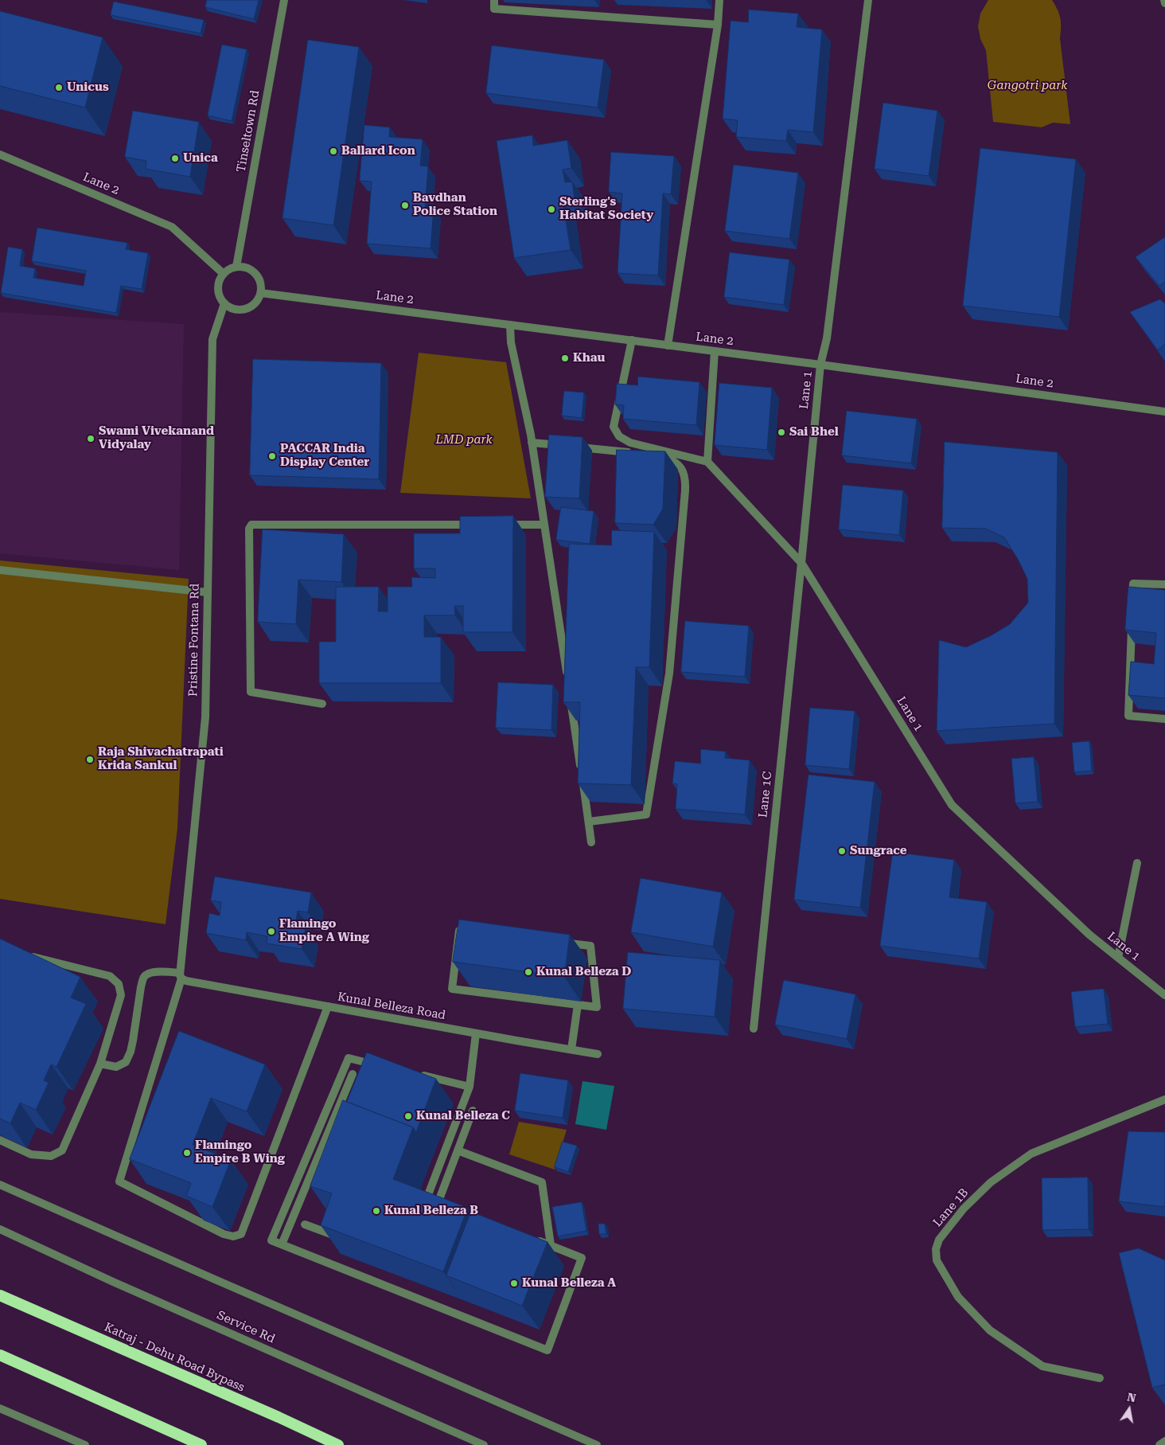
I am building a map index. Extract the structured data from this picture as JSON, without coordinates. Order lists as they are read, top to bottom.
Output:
{
  "streets": {
    "highway": ["Katraj - Dehu Road Bypass"],
    "street": [
      "Tinseltown Rd",
      "Lane 2",
      "Lane 1",
      "Pristine Fontana Rd",
      "Lane 1C",
      "Kunal Belleza Road",
      "Lane 1B",
      "Service Rd"
    ]
  },
  "crossings": [
    ["Tinseltown Rd", "Lane 2"],
    ["Tinseltown Rd", "Pristine Fontana Rd"],
    ["Lane 2", "Lane 1"],
    ["Lane 2", "Pristine Fontana Rd"],
    ["Lane 1", "Lane 1C"],
    ["Pristine Fontana Rd", "Kunal Belleza Road"]
  ],
  "parks": ["Gangotri park", "LMD park"],
  "places": [
    "Unicus",
    "Ballard Icon",
    "Unica",
    "Bavdhan Police Station",
    "Sterling's Habitat Society",
    "Khau",
    "Sai Bhel",
    "Swami Vivekanand Vidyalay",
    "PACCAR India Display Center",
    "Raja Shivachatrapati Krida Sankul",
    "Sungrace",
    "Flamingo Empire A Wing",
    "Kunal Belleza D",
    "Kunal Belleza C",
    "Flamingo Empire B Wing",
    "Kunal Belleza B",
    "Kunal Belleza A"
  ],
  "north": "top"
}
